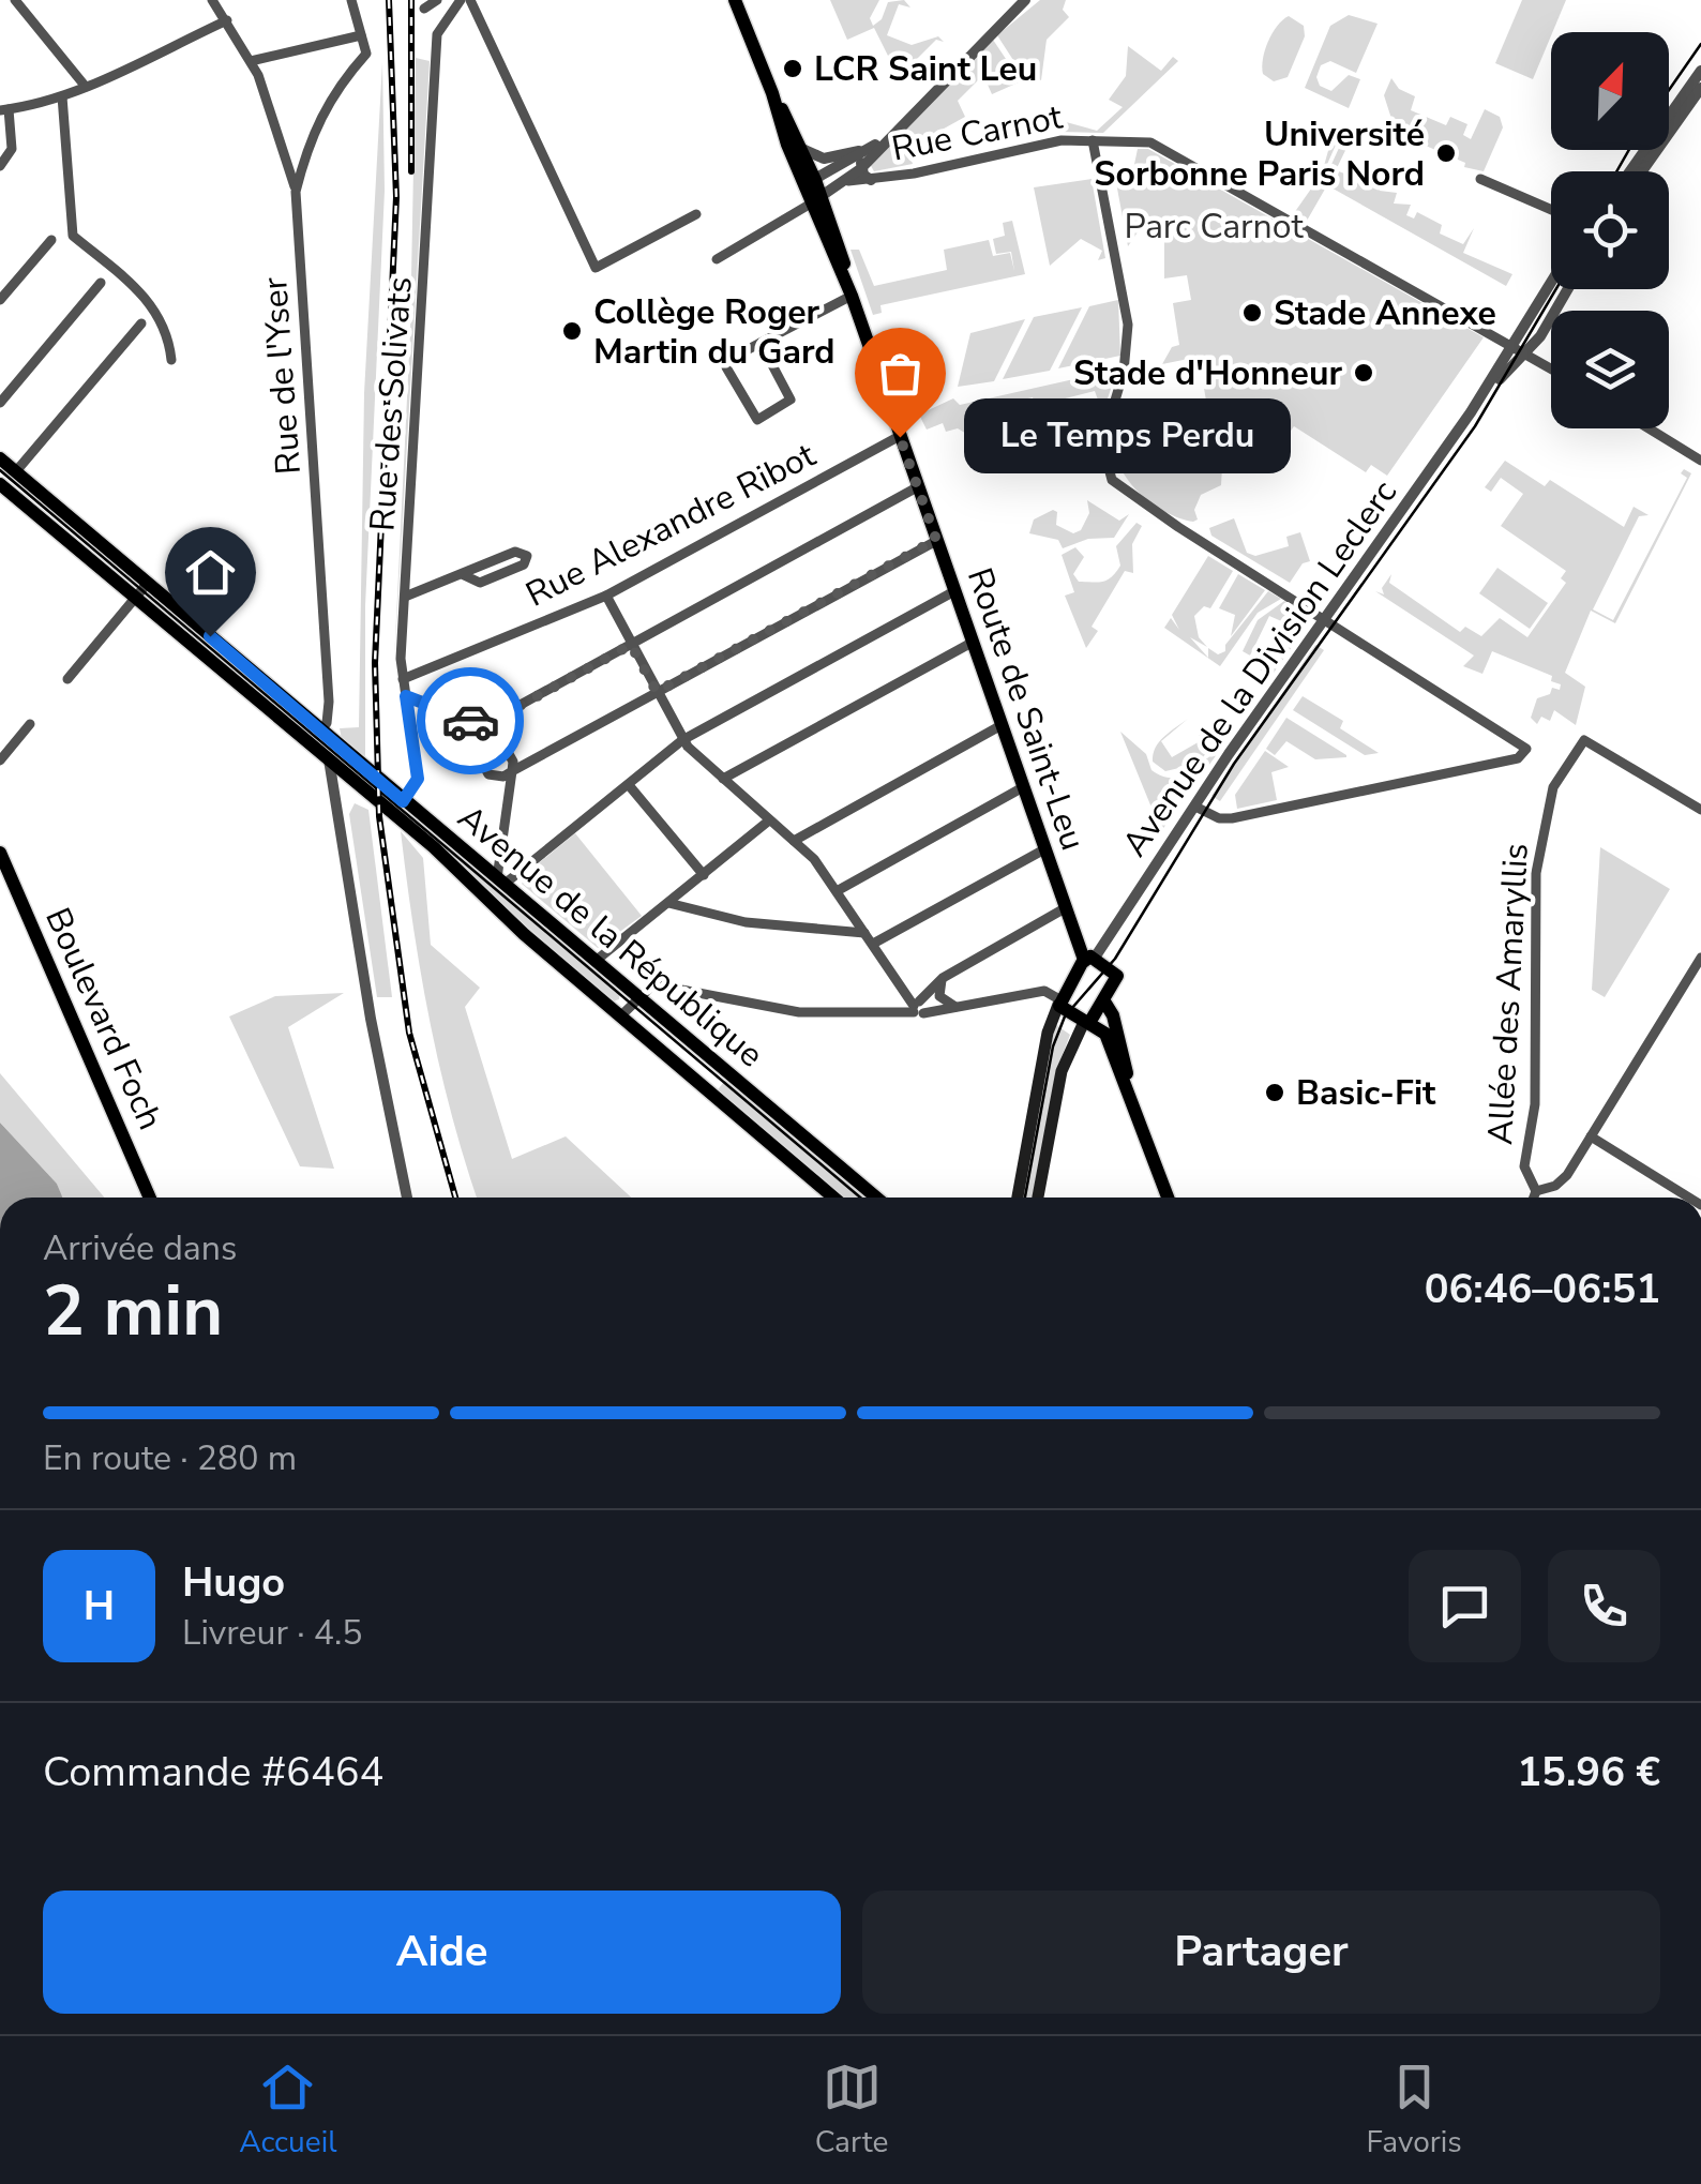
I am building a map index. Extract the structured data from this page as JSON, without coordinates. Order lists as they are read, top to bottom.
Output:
{
  "streets": {
    "main road": ["Route de Saint-Leu", "Avenue de la République", "Boulevard Foch"],
    "street": [
      "Rue Carnot",
      "Rue de l'Yser",
      "Rue des Solivats",
      "Rue Alexandre Ribot",
      "Avenue de la Division Leclerc",
      "Allée des Amaryllis"
    ]
  },
  "crossings": [
    ["Rue Carnot", "Avenue de la Division Leclerc"],
    ["Rue de l'Yser", "Avenue de la République"],
    ["Rue des Solivats", "Rue Alexandre Ribot"],
    ["Rue des Solivats", "Avenue de la République"],
    ["Rue Alexandre Ribot", "Route de Saint-Leu"],
    ["Avenue de la Division Leclerc", "Route de Saint-Leu"]
  ],
  "parks": ["Parc Carnot"],
  "places": [
    "LCR Saint Leu",
    "Université Sorbonne Paris Nord",
    "Stade Annexe",
    "Collège Roger Martin du Gard",
    "Stade d'Honneur",
    "Le Temps Perdu",
    "Basic-Fit"
  ],
  "north": "top right",
  "page": {
    "bubble": "Le Temps Perdu",
    "heading": ["2 min", "Arrivée dans", "06:46–06:51"],
    "panel": [
      "Hugo",
      "Livreur · 4.5",
      "Commande #6464",
      "15.96 €"
    ],
    "bar": "En route · 280 m",
    "round": "H",
    "buttons": ["Aide", "Partager"],
    "tabs": ["Accueil", "Carte", "Favoris"]
  }
}
